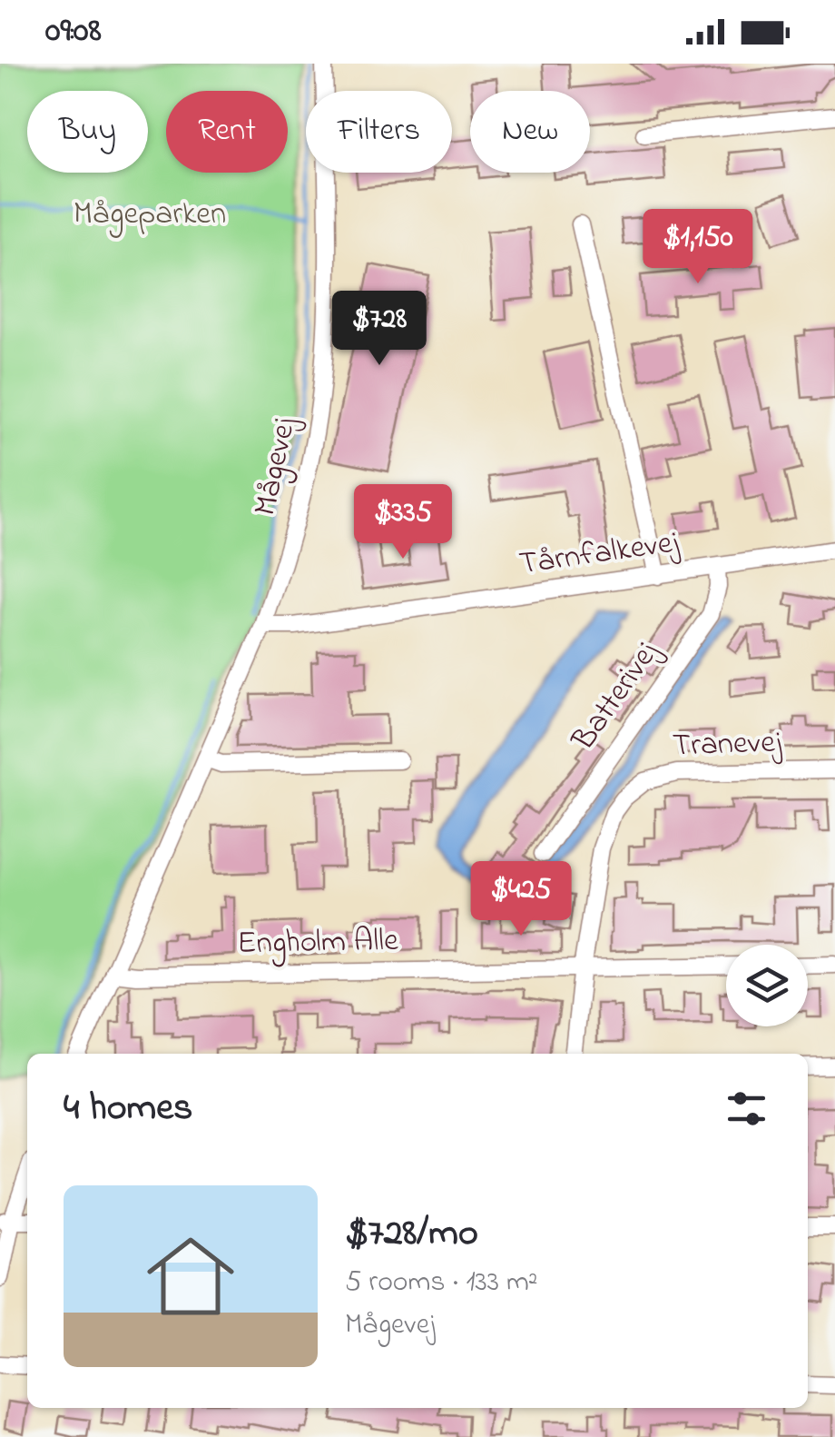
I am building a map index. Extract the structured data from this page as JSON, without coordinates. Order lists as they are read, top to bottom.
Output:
{
  "streets": {
    "street": [
      "Mågevej",
      "Tårnfalkevej",
      "Batterivej",
      "Tranevej",
      "Engholm Alle"
    ]
  },
  "crossings": [
    ["Mågevej", "Tårnfalkevej"],
    ["Mågevej", "Engholm Alle"],
    ["Tårnfalkevej", "Batterivej"],
    ["Tranevej", "Engholm Alle"]
  ],
  "parks": ["Mågeparken"],
  "page": {
    "status": "09:08",
    "chip": [
      "Buy",
      "Rent",
      "Filters",
      "New"
    ],
    "price": [
      "$1,150",
      "$728",
      "$335",
      "$425"
    ],
    "heading": "4 homes",
    "list": [
      {
        "name": "$728/mo",
        "note": "5 rooms · 133 m² · Mågevej"
      }
    ]
  }
}
